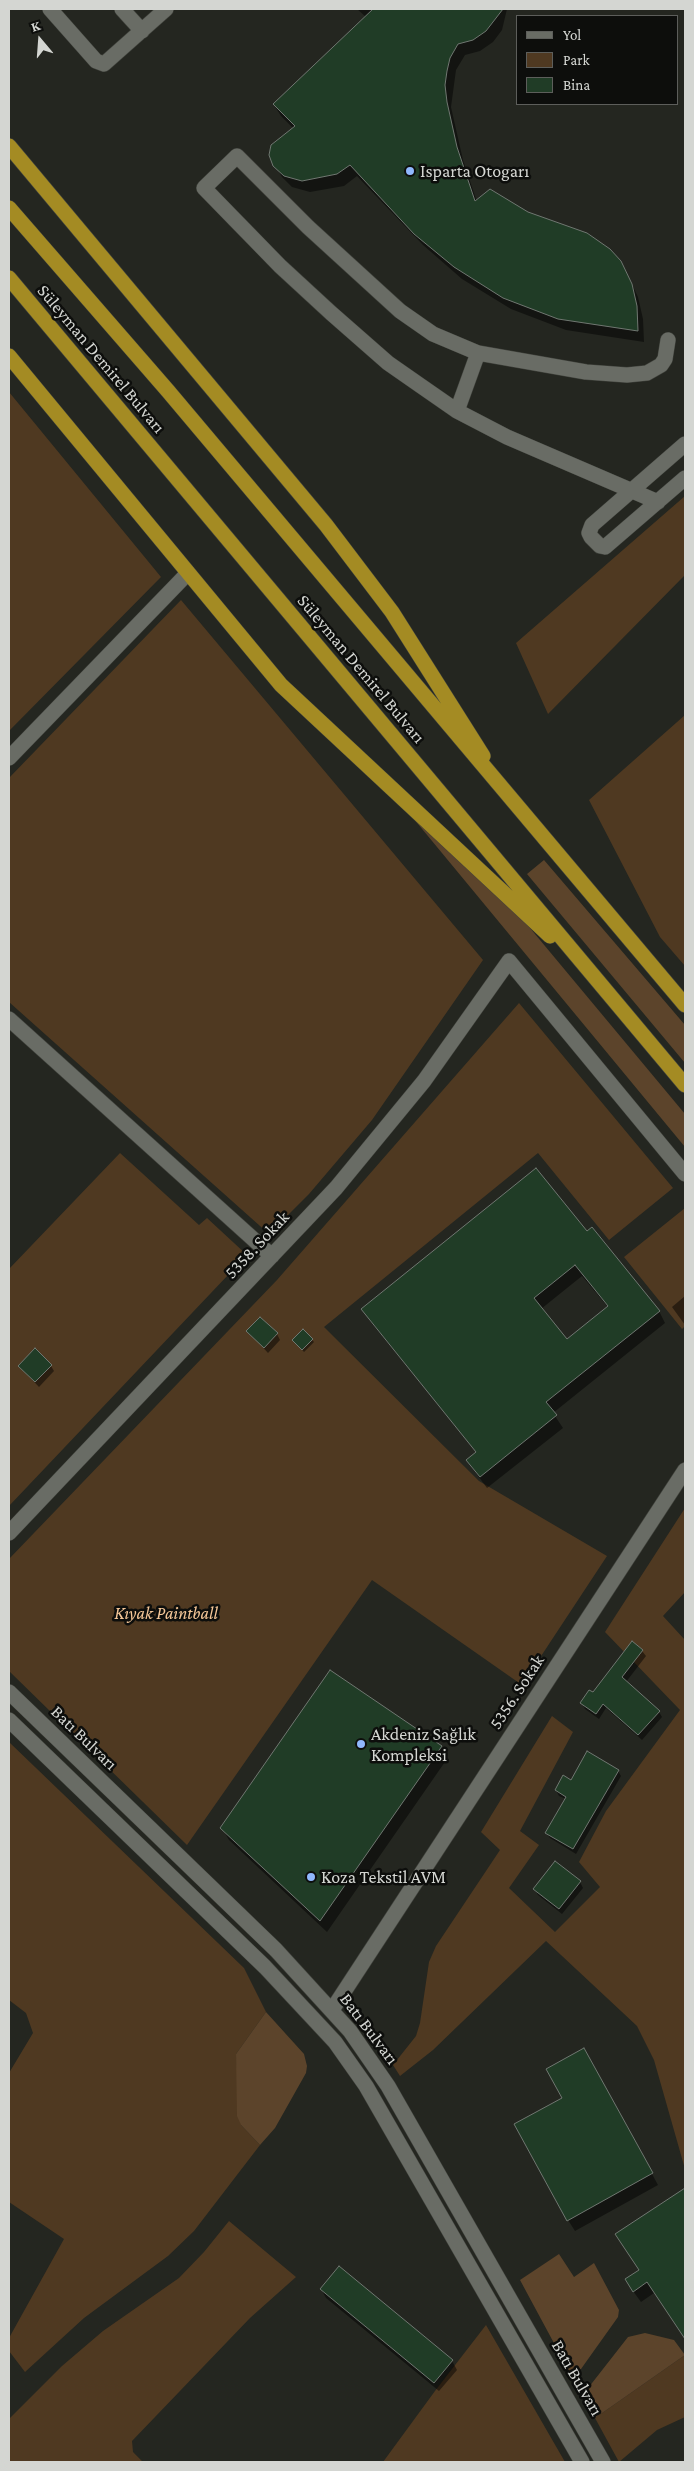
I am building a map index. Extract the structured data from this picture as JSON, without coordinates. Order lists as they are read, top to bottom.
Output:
{
  "streets": {
    "highway": ["Süleyman Demirel Bulvarı"],
    "street": ["5358. Sokak", "5356. Sokak", "Batı Bulvarı"]
  },
  "crossings": [
    ["5356. Sokak", "Batı Bulvarı"]
  ],
  "parks": ["Kıyak Paintball"],
  "places": ["Isparta Otogarı", "Akdeniz Sağlık Kompleksi", "Koza Tekstil AVM"],
  "legend": ["Yol", "Park", "Bina"],
  "north": "top"
}
